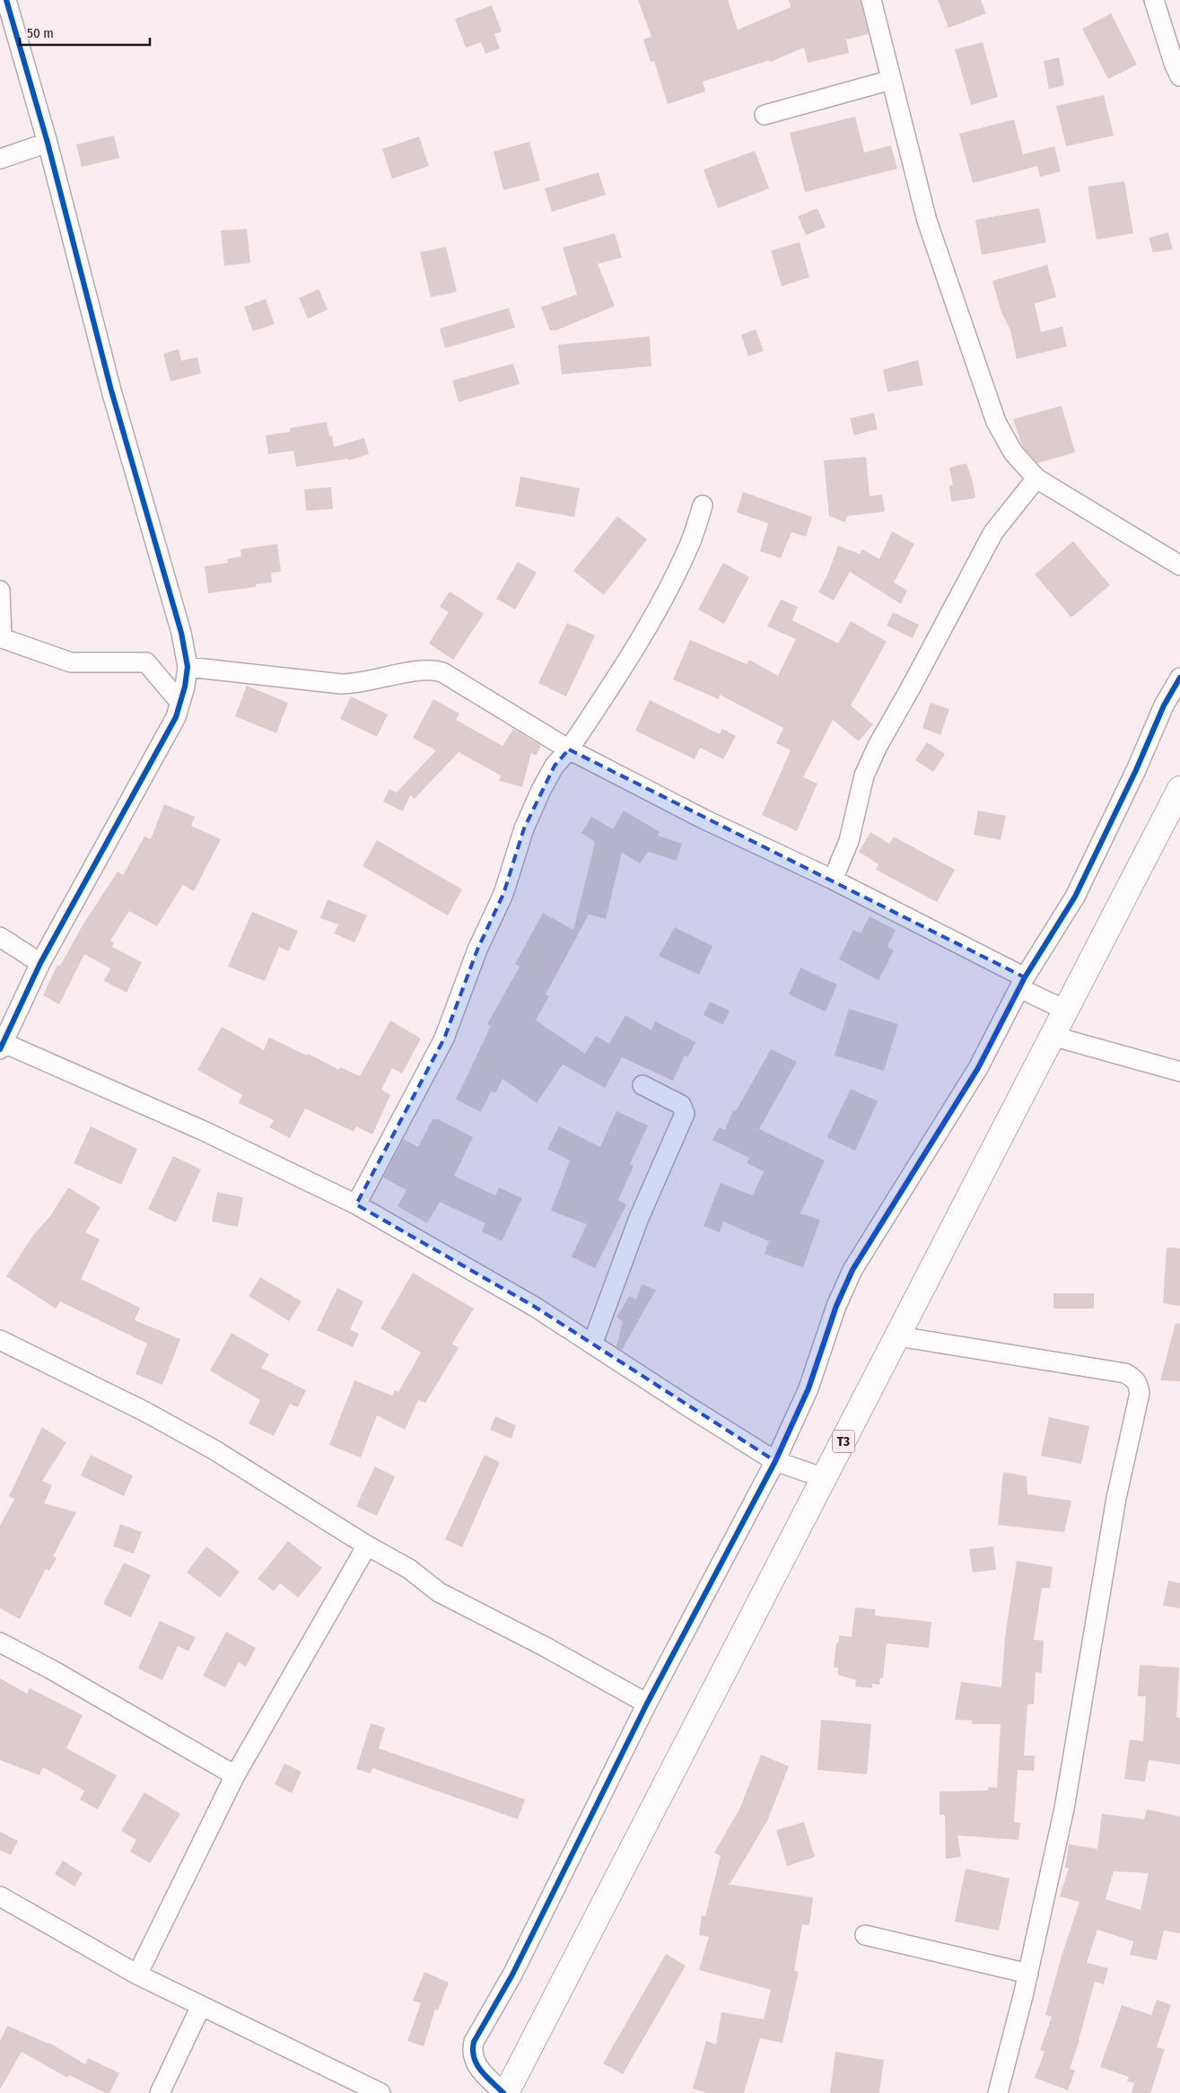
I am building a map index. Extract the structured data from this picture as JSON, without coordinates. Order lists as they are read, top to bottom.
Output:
{
  "streets": {
    "highway": ["T3"]
  },
  "scale_bar": "50 m"
}
